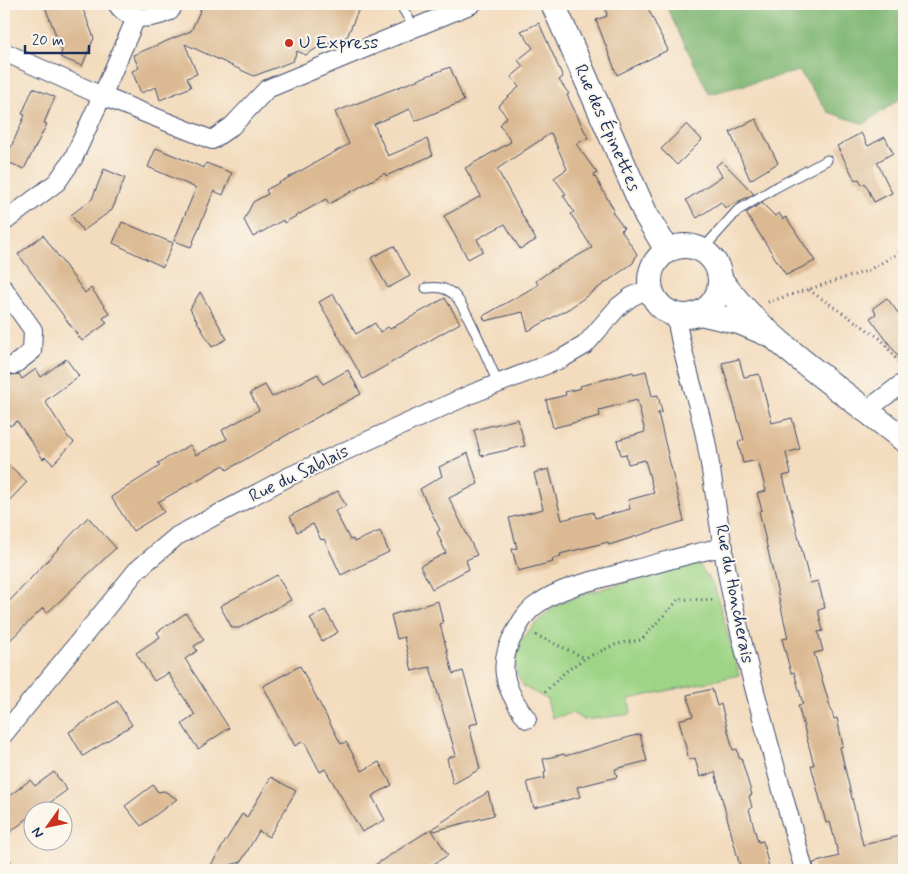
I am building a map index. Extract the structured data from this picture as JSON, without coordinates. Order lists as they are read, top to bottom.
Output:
{
  "streets": {
    "street": ["Rue des Épinettes", "Rue du Sablais", "Rue du Honcherais"]
  },
  "crossings": [
    ["Rue des Épinettes", "Rue du Sablais"],
    ["Rue des Épinettes", "Rue du Honcherais"],
    ["Rue du Sablais", "Rue du Honcherais"]
  ],
  "places": ["U Express"],
  "scale_bar": "20 m",
  "north": "bottom left"
}
